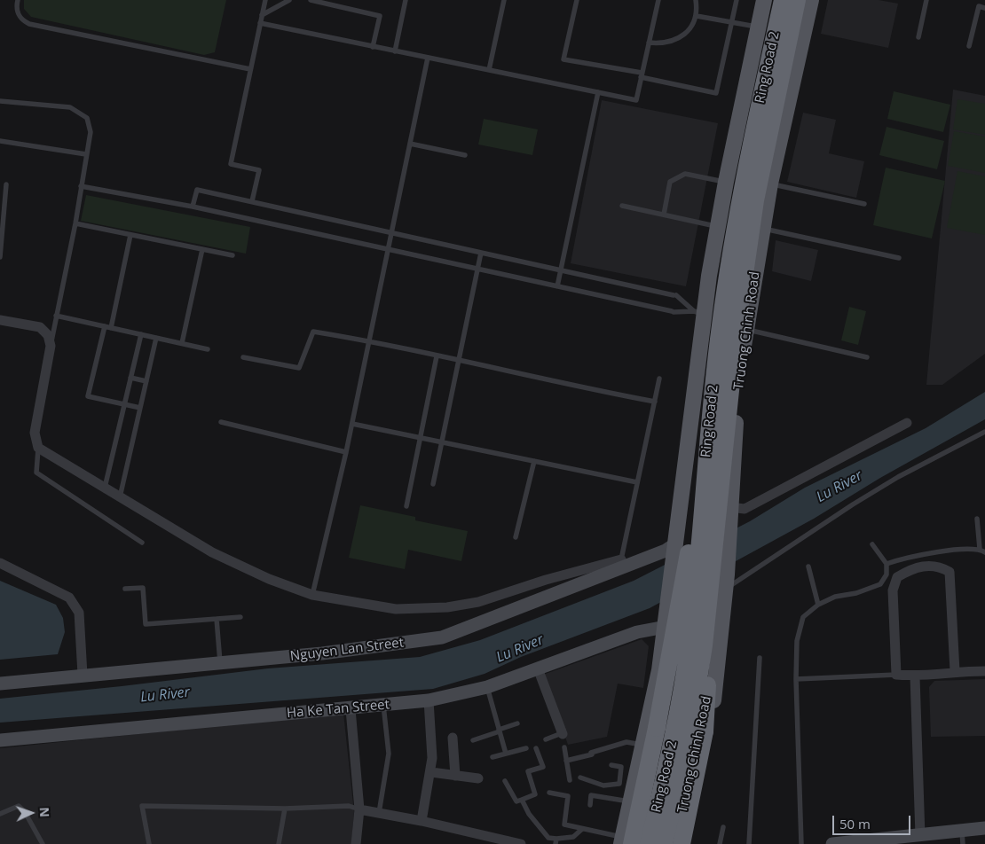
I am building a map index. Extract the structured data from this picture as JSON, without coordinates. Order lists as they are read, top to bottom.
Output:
{
  "streets": {
    "highway": ["Ring Road 2"],
    "main road": ["Truong Chinh Road"],
    "street": ["Nguyen Lan Street", "Ha Ke Tan Street"]
  },
  "water": ["Lu River"],
  "scale_bar": "50 m",
  "north": "right"
}
